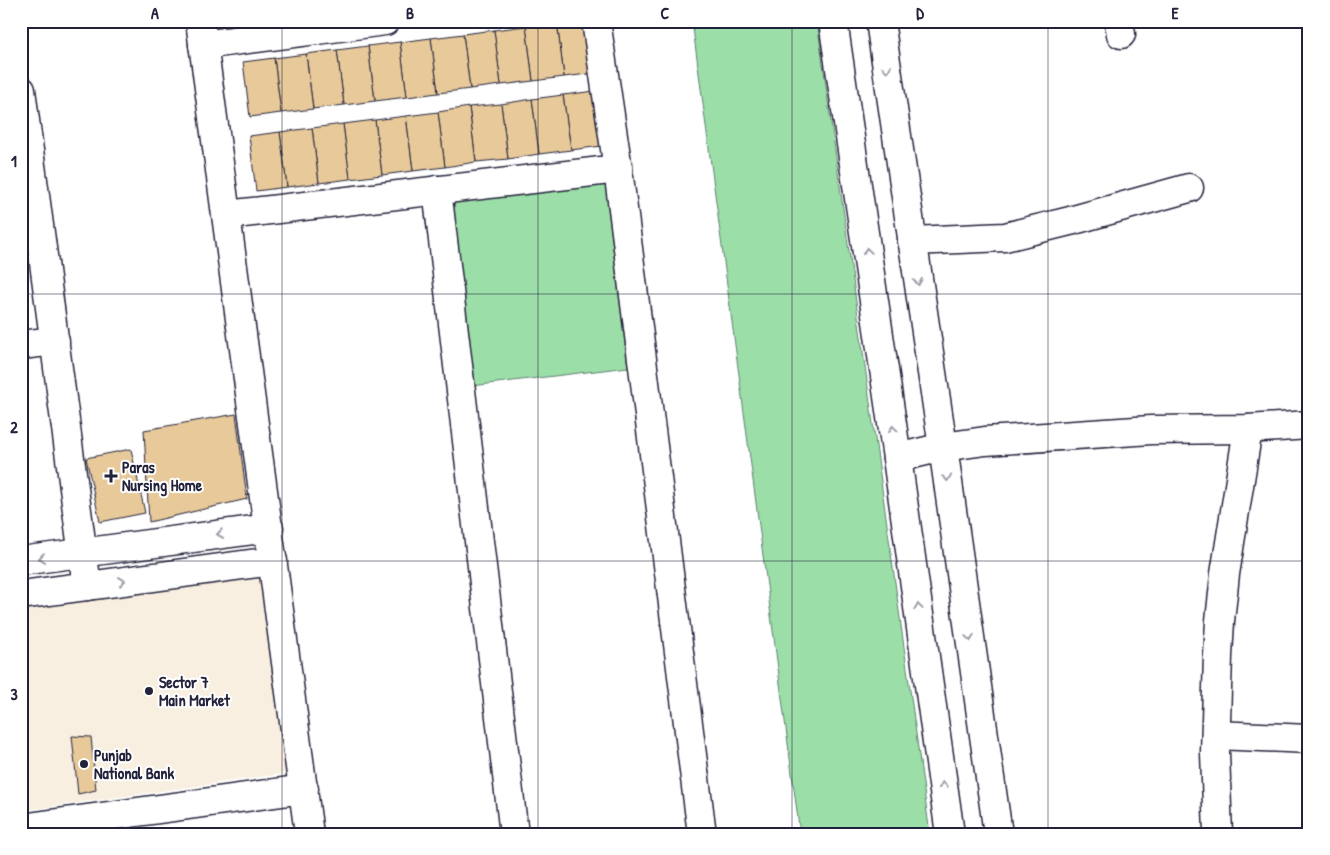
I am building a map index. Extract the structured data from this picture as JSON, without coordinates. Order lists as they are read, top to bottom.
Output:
{
  "places": {
    "health": ["Paras Nursing Home"],
    "other": ["Sector 7 Main Market", "Punjab National Bank"]
  },
  "grid": {
    "columns": [
      "A",
      "B",
      "C",
      "D",
      "E"
    ],
    "rows": ["1", "2", "3"]
  }
}
